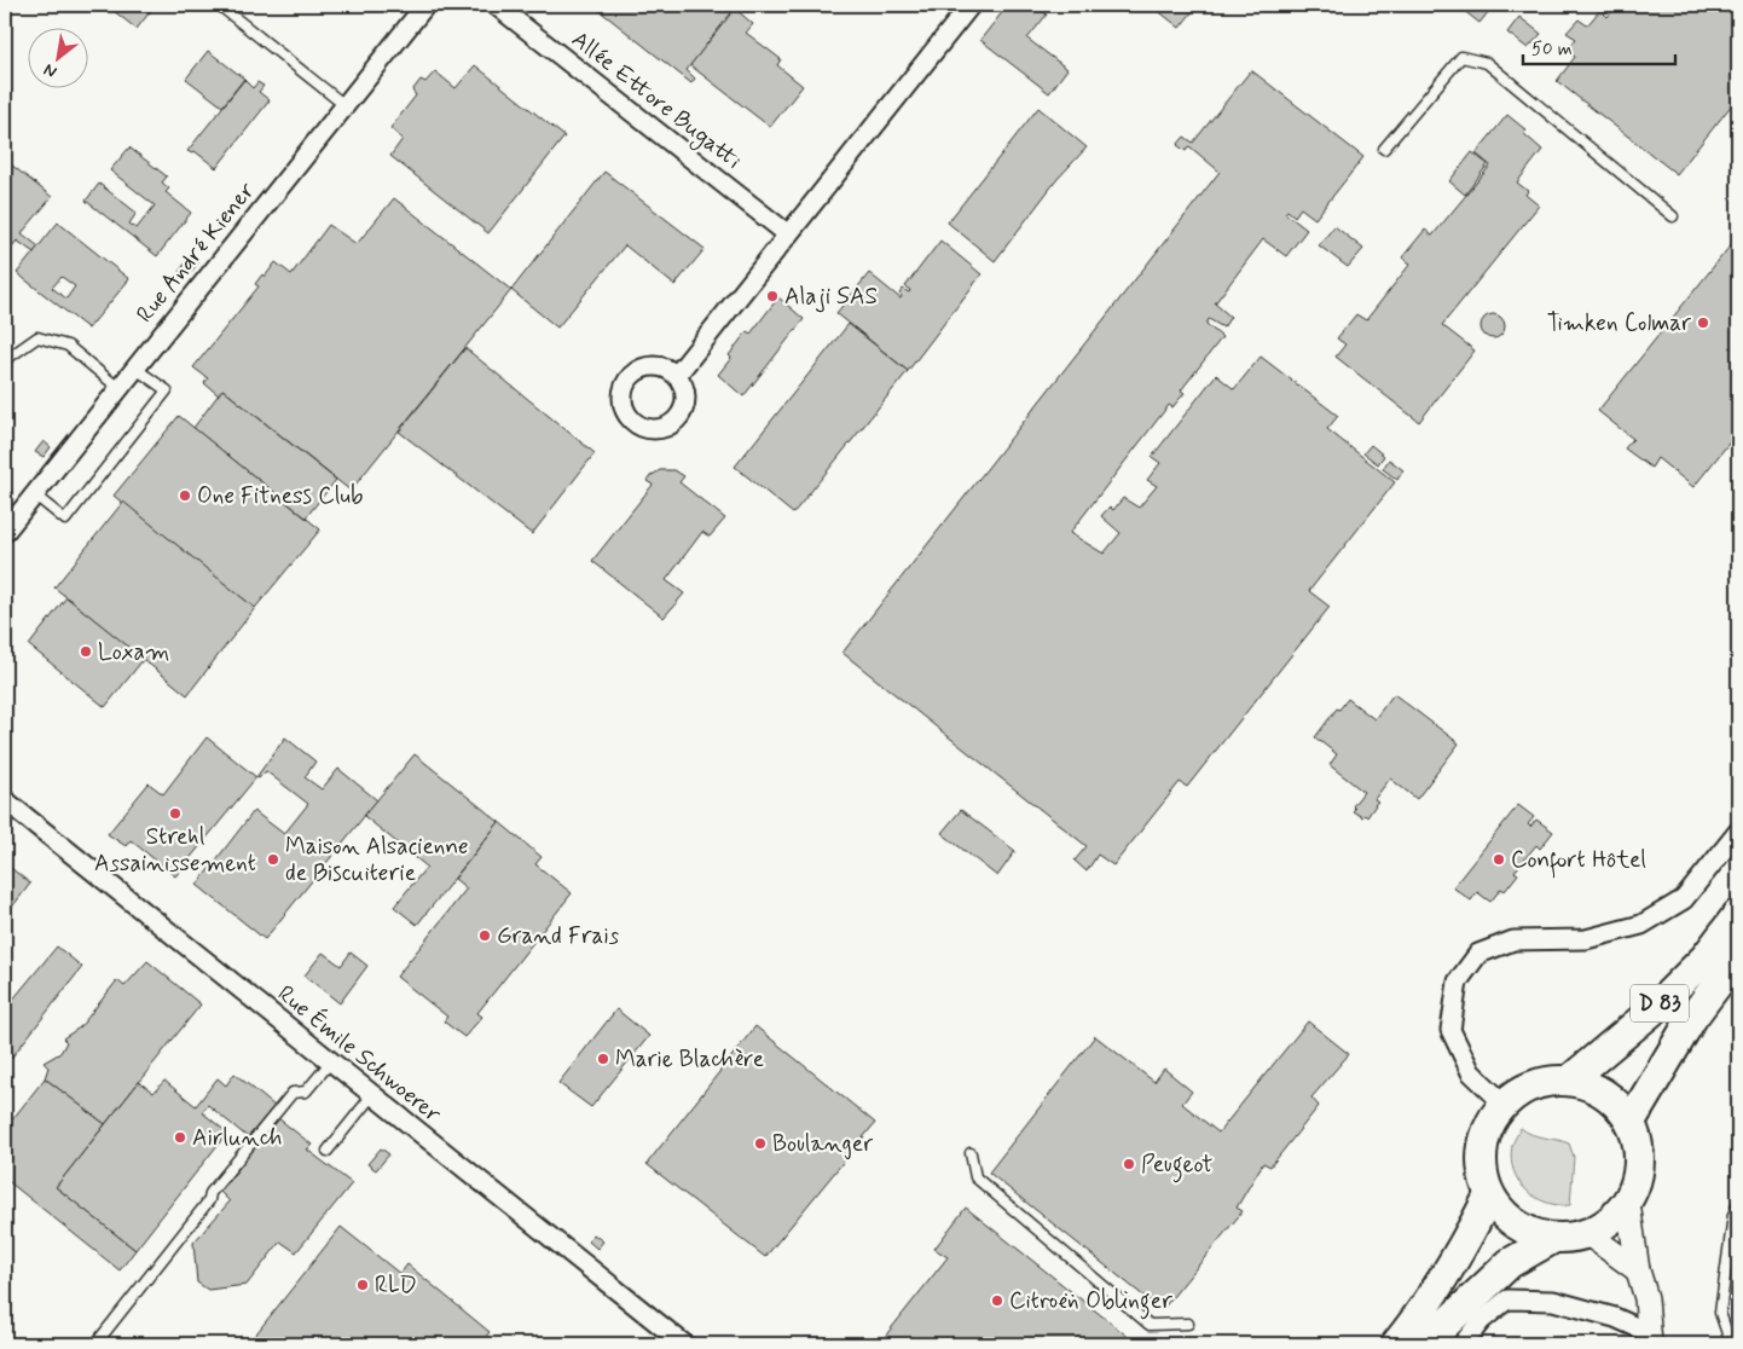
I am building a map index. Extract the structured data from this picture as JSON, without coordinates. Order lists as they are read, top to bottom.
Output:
{
  "streets": {
    "main road": ["D 83"],
    "street": ["Allée Ettore Bugatti", "Rue André Kiener", "Rue Émile Schwoerer"]
  },
  "places": [
    "Alaji SAS",
    "Timken Colmar",
    "One Fitness Club",
    "Loxam",
    "Strehl Assainissement",
    "Maison Alsacienne de Biscuiterie",
    "Confort Hôtel",
    "Grand Frais",
    "Marie Blachère",
    "Airlunch",
    "Boulanger",
    "Peugeot",
    "RLD",
    "Citroën Oblinger"
  ],
  "scale_bar": "50 m",
  "north": "bottom left"
}
